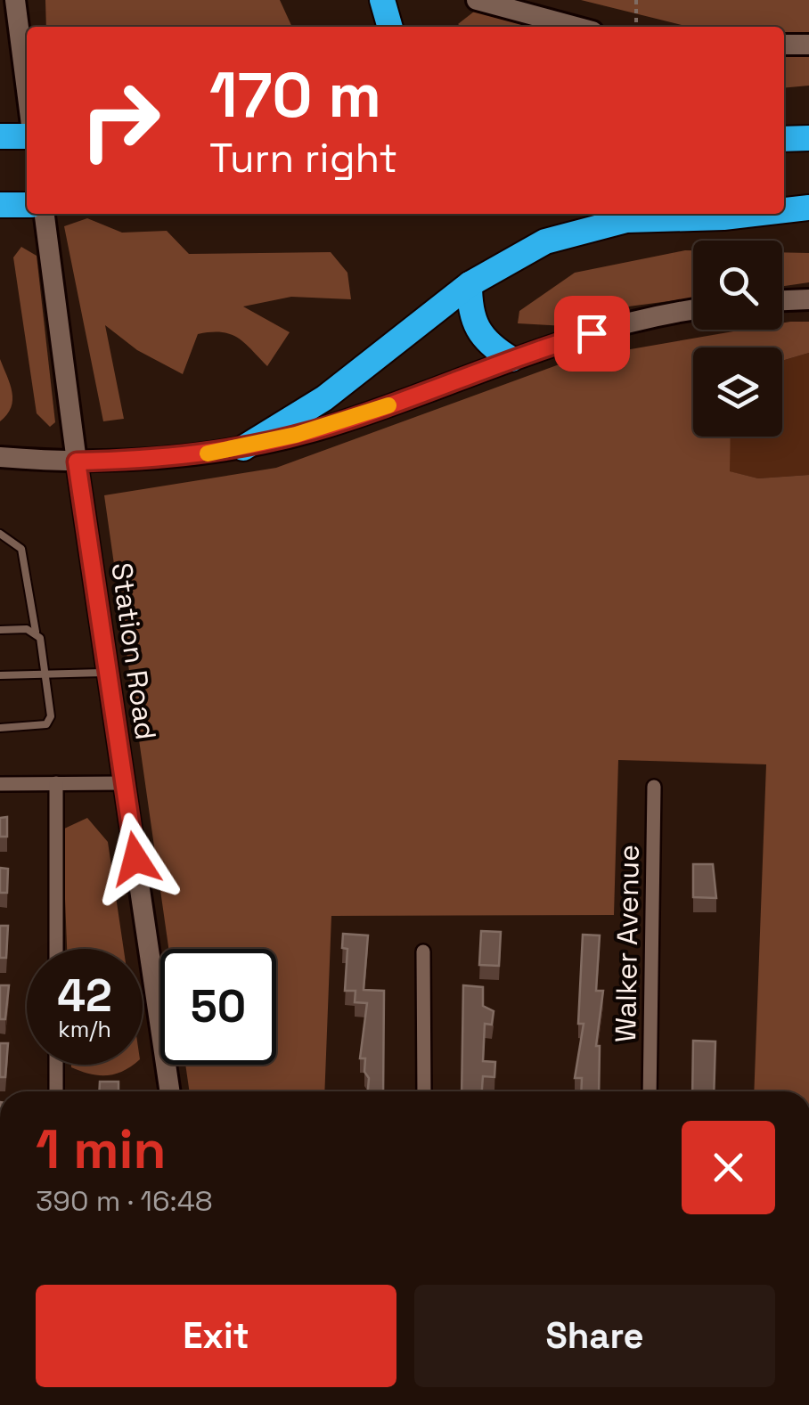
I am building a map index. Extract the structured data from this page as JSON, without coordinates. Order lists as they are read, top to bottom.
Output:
{
  "streets": {
    "main road": ["Station Road"],
    "street": ["Walker Avenue"]
  },
  "page": {
    "turn": ["170 m", "Turn right"],
    "speed": "42 km/h",
    "limit": "50",
    "heading": ["1 min", "390 m · 16:48"],
    "buttons": ["Exit", "Share"]
  }
}
